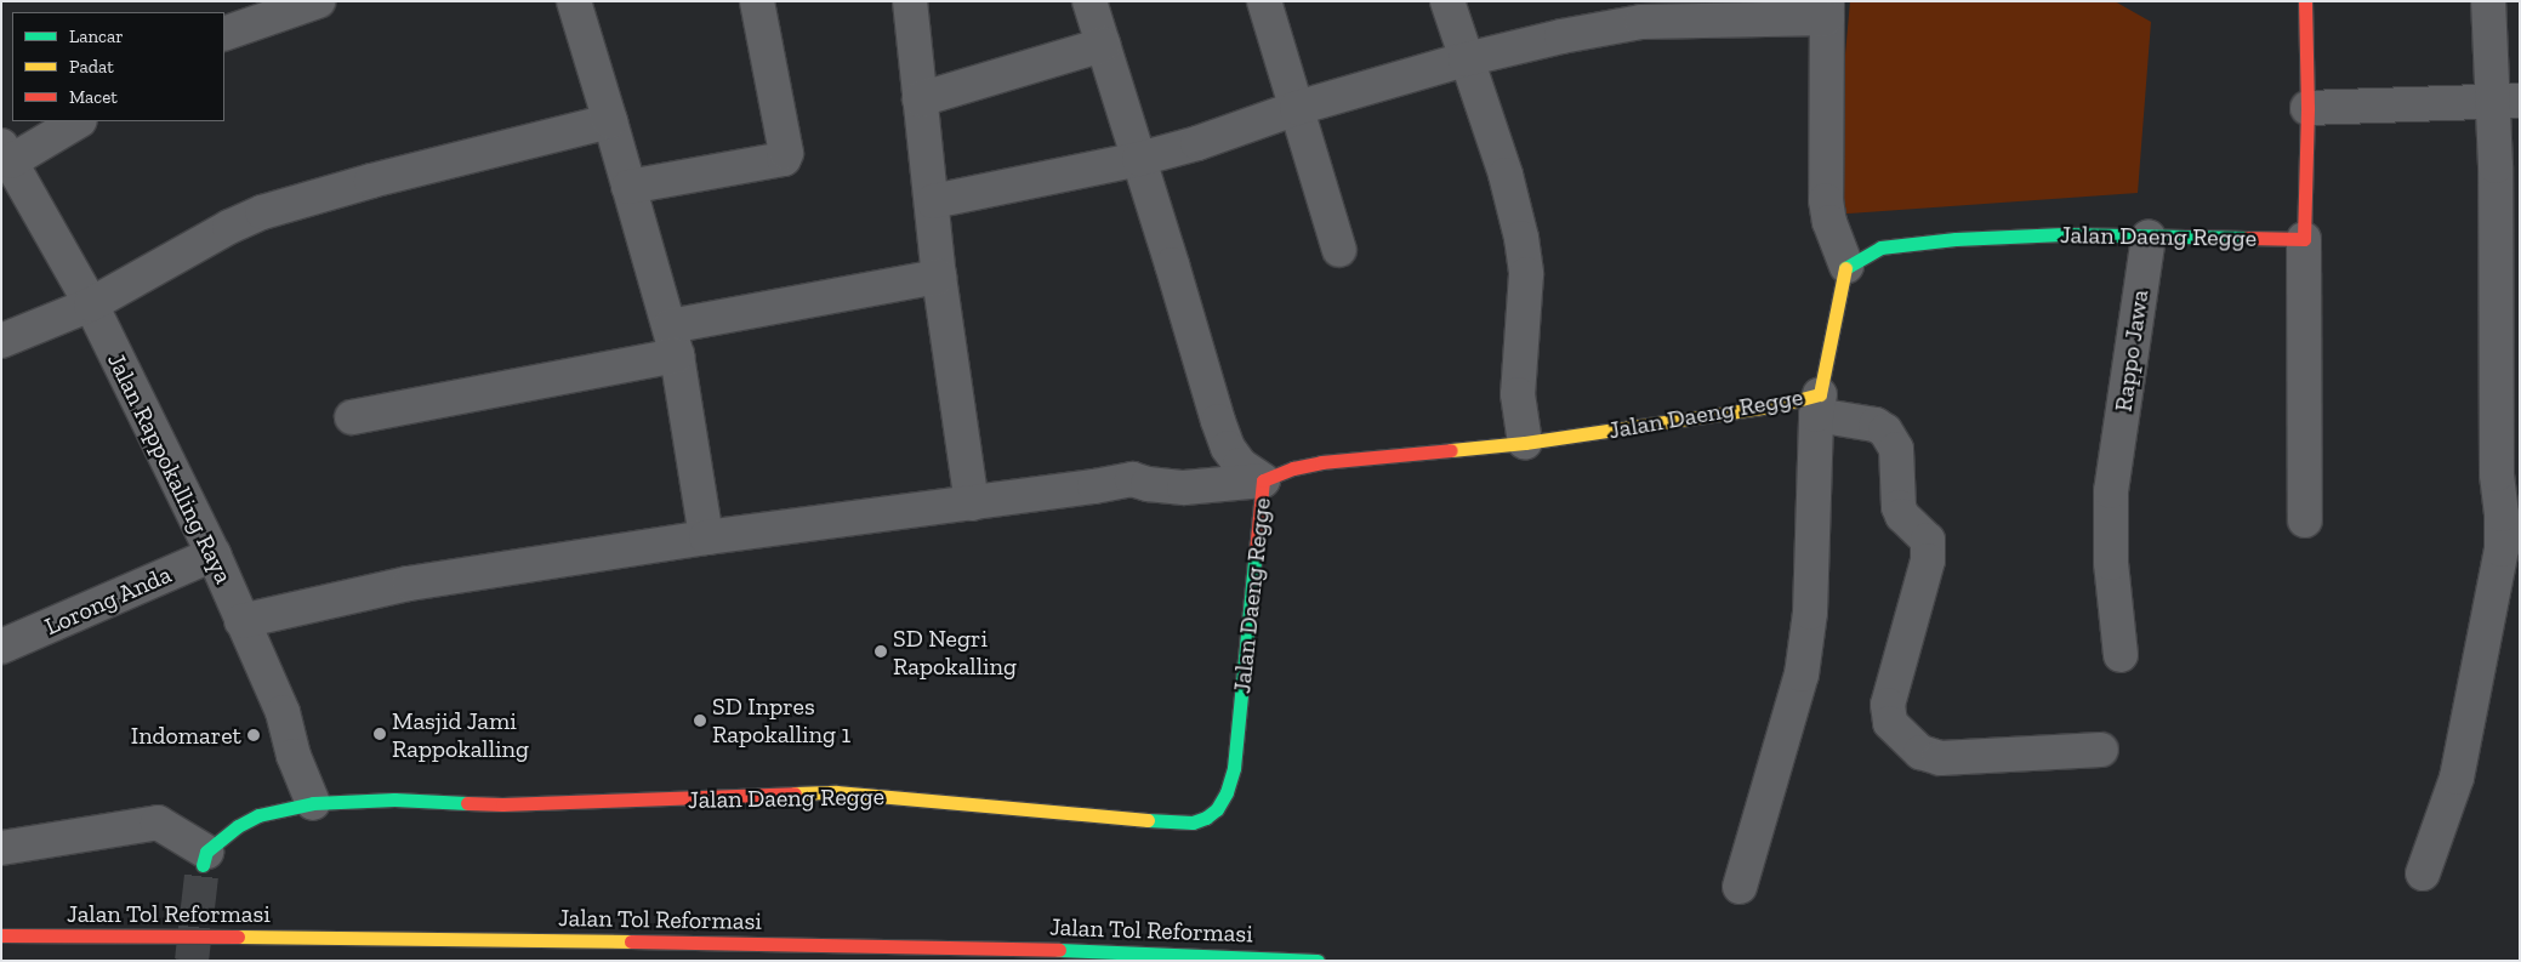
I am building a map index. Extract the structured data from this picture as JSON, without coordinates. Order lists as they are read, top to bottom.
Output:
{
  "streets": {
    "main road": ["Jalan Daeng Regge", "Jalan Tol Reformasi"],
    "street": ["Rappo Jawa", "Jalan Rappokalling Raya", "Lorong Anda"]
  },
  "crossings": [
    ["Jalan Daeng Regge", "Rappo Jawa"],
    ["Jalan Daeng Regge", "Jalan Rappokalling Raya"],
    ["Jalan Rappokalling Raya", "Lorong Anda"]
  ],
  "places": [
    "SD Negri Rapokalling",
    "SD Inpres Rapokalling 1",
    "Masjid Jami Rappokalling",
    "Indomaret"
  ],
  "legend": ["Lancar", "Padat", "Macet"]
}
